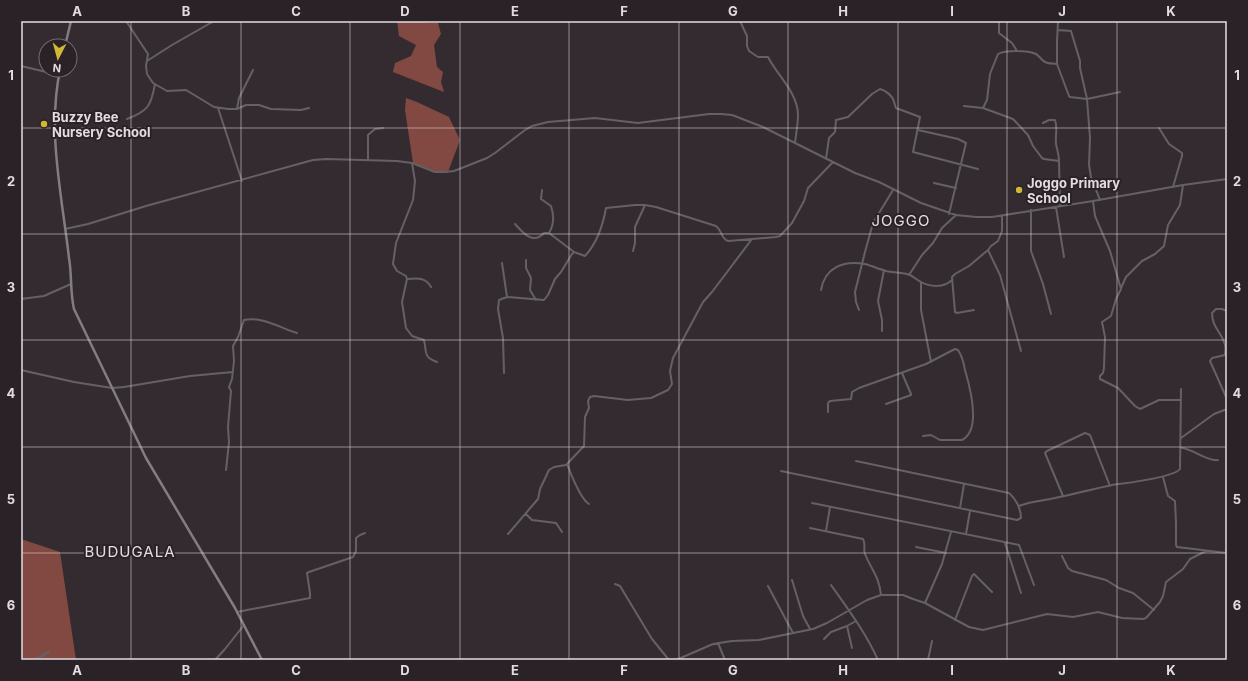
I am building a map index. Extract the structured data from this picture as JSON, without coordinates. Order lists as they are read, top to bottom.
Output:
{
  "districts": ["JOGGO", "BUDUGALA"],
  "places": ["Buzzy Bee Nursery School", "Joggo Primary School"],
  "north": "bottom",
  "grid": {
    "columns": [
      "A",
      "B",
      "C",
      "D",
      "E",
      "F",
      "G",
      "H",
      "I",
      "J",
      "K"
    ],
    "rows": [
      "1",
      "2",
      "3",
      "4",
      "5",
      "6"
    ]
  }
}
